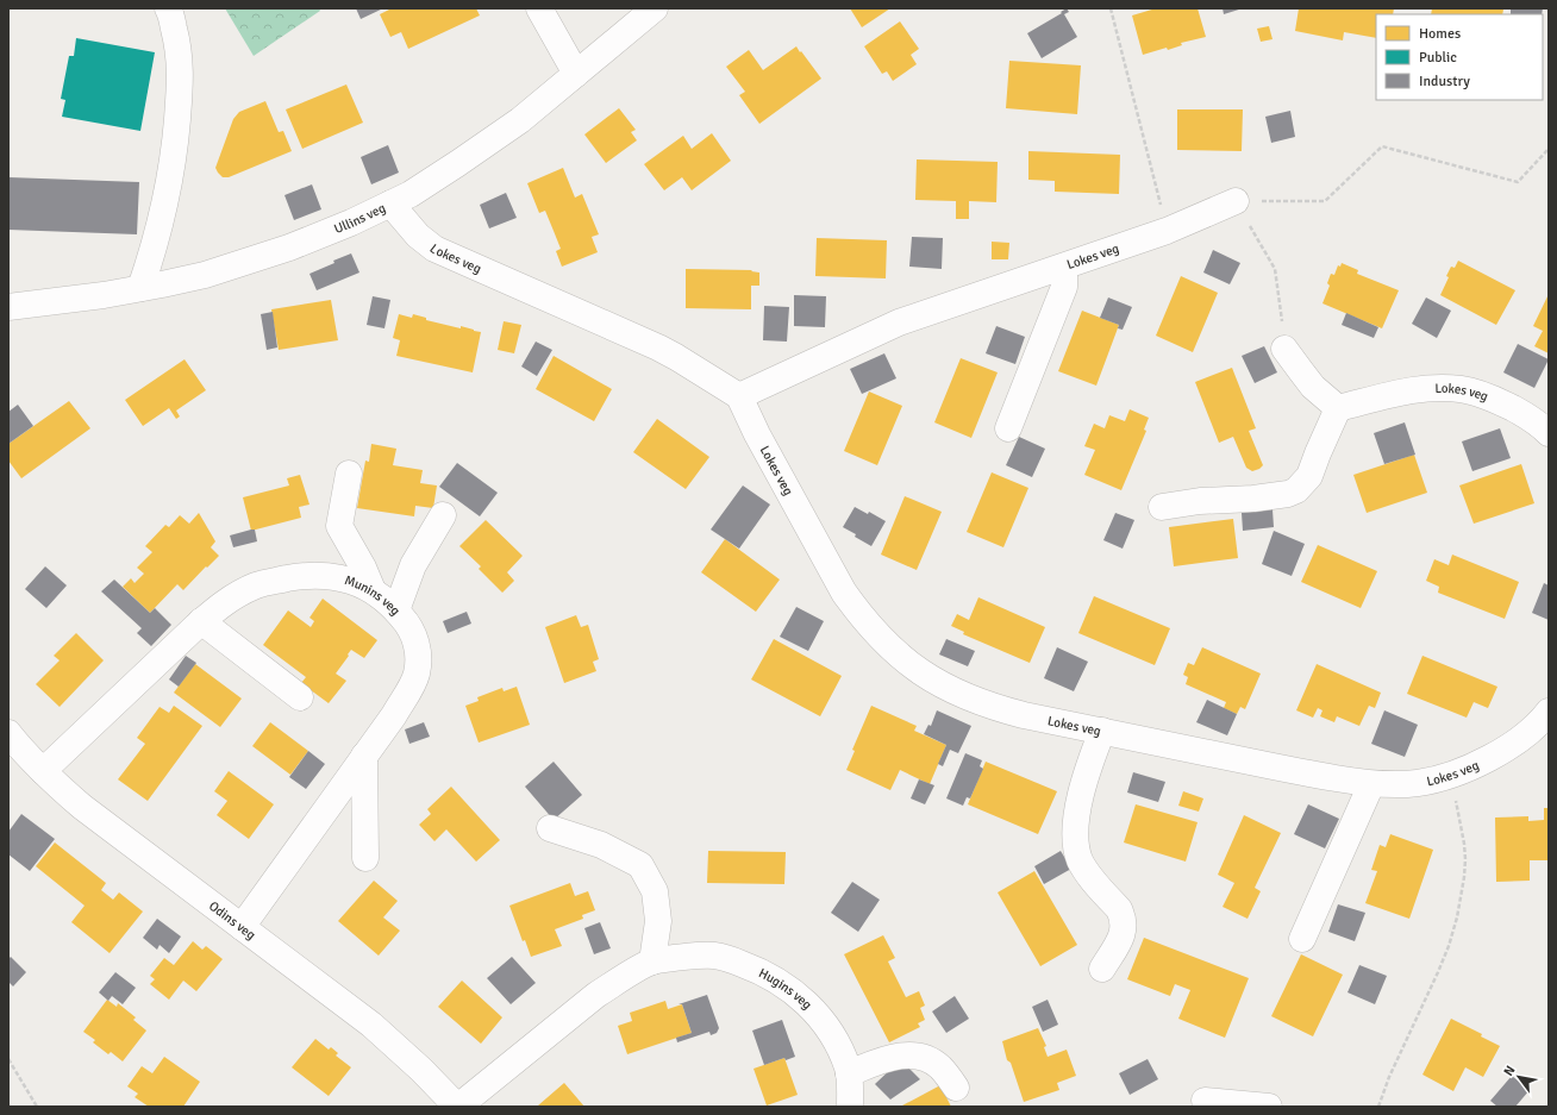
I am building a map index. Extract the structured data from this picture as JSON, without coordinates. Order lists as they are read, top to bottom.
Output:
{
  "streets": {
    "street": [
      "Ullins veg",
      "Lokes veg",
      "Munins veg",
      "Odins veg",
      "Hugins veg"
    ]
  },
  "crossings": [
    ["Ullins veg", "Lokes veg"],
    ["Munins veg", "Odins veg"],
    ["Odins veg", "Hugins veg"]
  ],
  "legend": ["Homes", "Public", "Industry"],
  "north": "top left"
}
